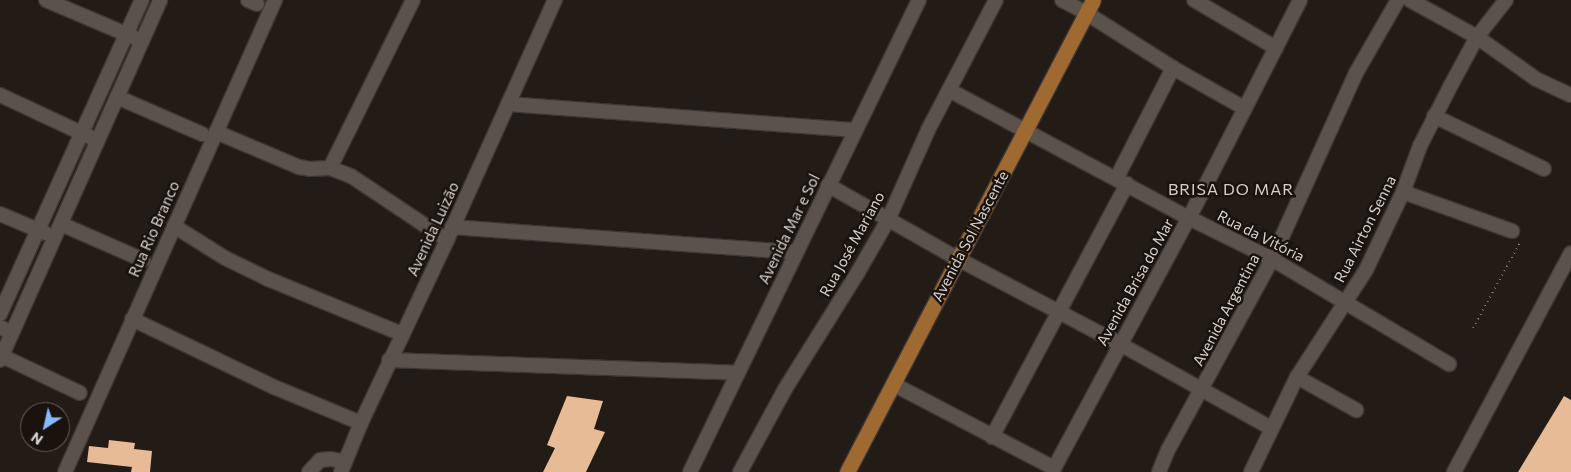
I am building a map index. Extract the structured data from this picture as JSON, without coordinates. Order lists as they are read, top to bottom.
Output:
{
  "streets": {
    "main road": ["Avenida Sol Nascente"],
    "street": [
      "Rua Rio Branco",
      "Avenida Luizão",
      "Avenida Mar e Sol",
      "Rua Airton Senna",
      "Rua da Vitória",
      "Rua José Mariano",
      "Avenida Brisa do Mar",
      "Avenida Argentina"
    ]
  },
  "crossings": [
    ["Rua Airton Senna", "Rua da Vitória"],
    ["Avenida Sol Nascente", "Rua da Vitória"],
    ["Rua da Vitória", "Rua José Mariano"],
    ["Rua da Vitória", "Avenida Brisa do Mar"],
    ["Rua da Vitória", "Avenida Argentina"]
  ],
  "districts": ["BRISA DO MAR"],
  "north": "bottom left"
}
